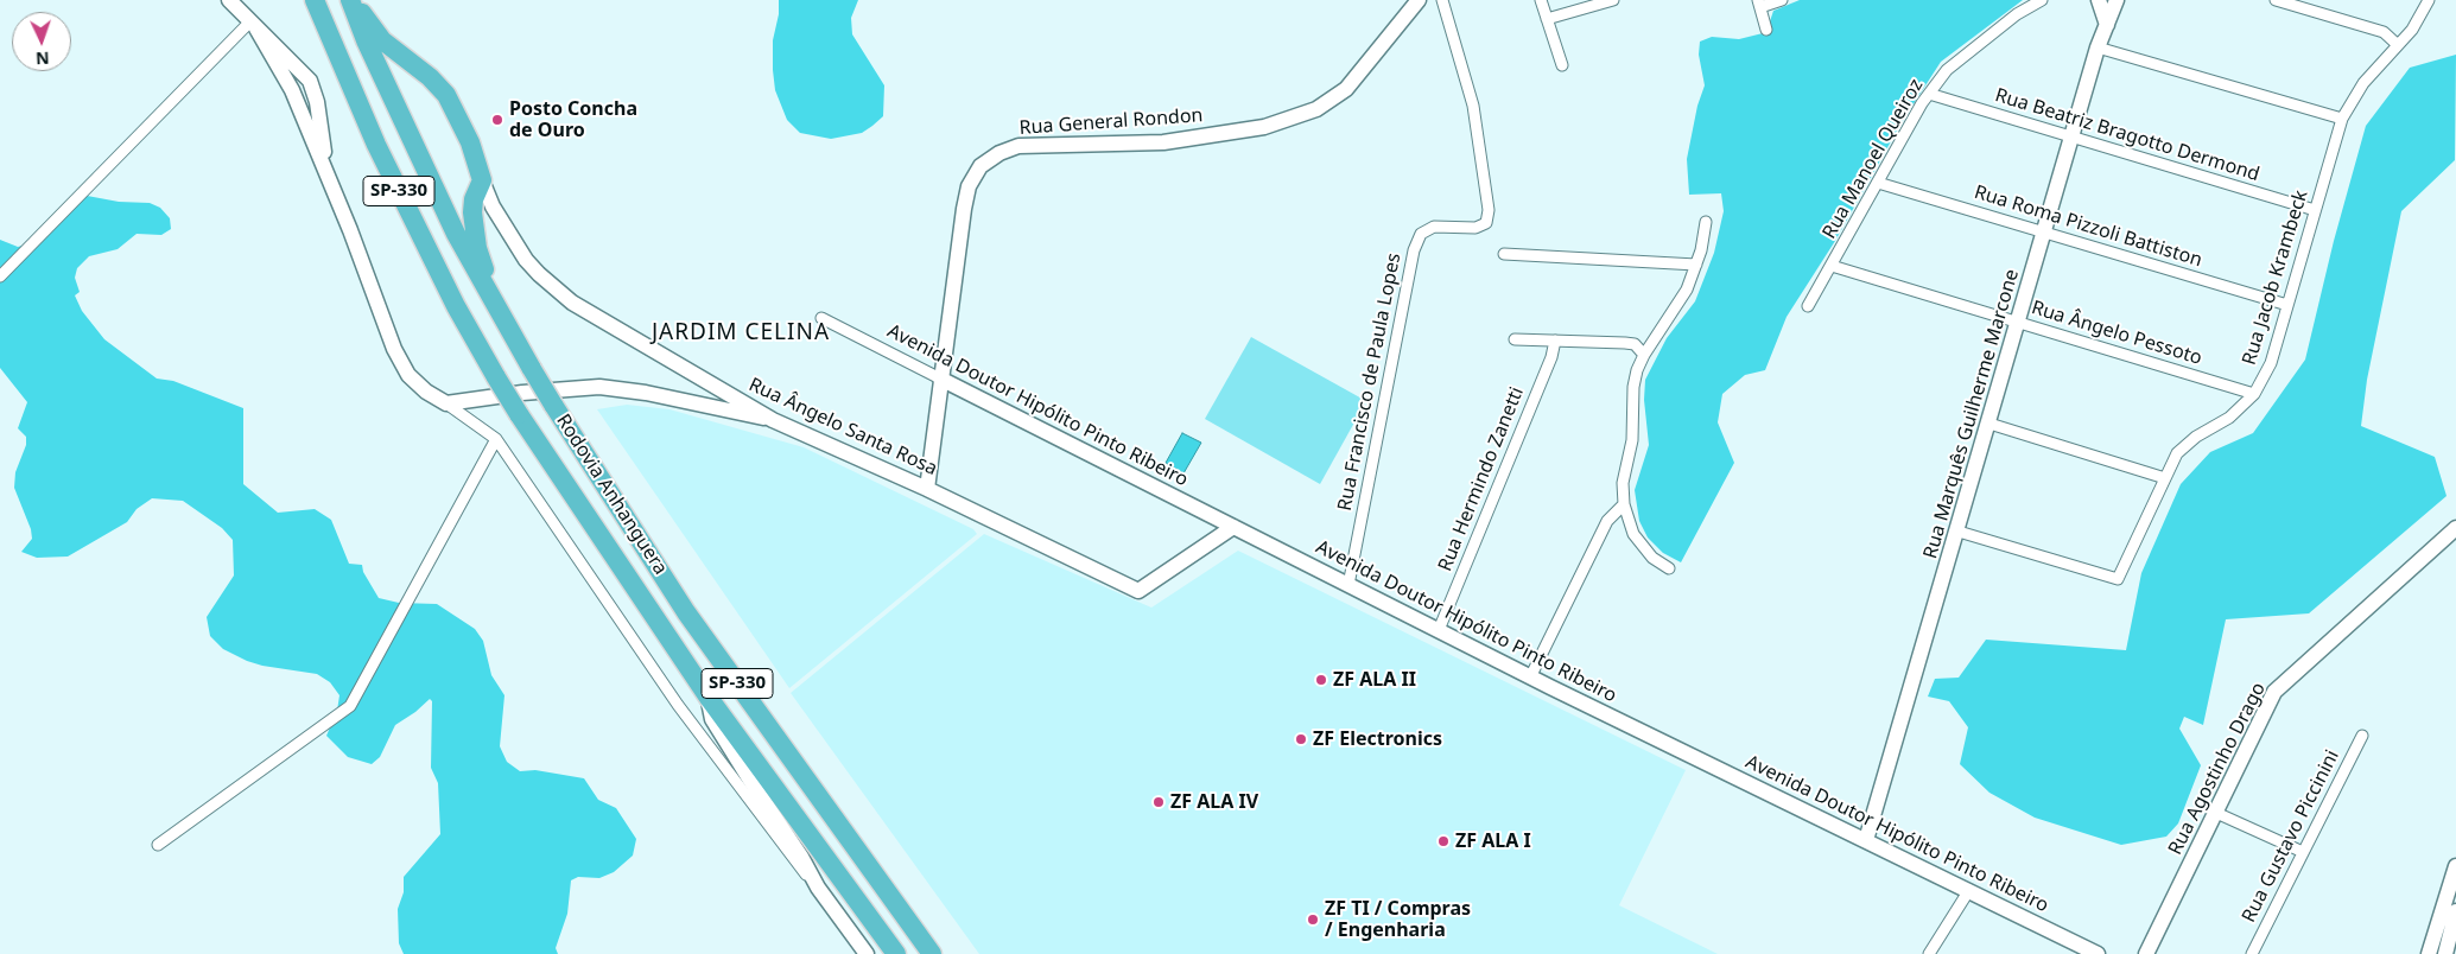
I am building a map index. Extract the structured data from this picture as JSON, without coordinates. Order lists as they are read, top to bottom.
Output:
{
  "streets": {
    "highway": ["SP-330", "Rodovia Anhanguera"],
    "street": [
      "Rua General Rondon",
      "Rua Beatriz Bragotto Dermond",
      "Rua Manoel Queiroz",
      "Rua Roma Pizzoli Battiston",
      "Rua Jacob Krambeck",
      "Rua Ângelo Pessoto",
      "Rua Francisco de Paula Lopes",
      "Avenida Doutor Hipólito Pinto Ribeiro",
      "Rua Marquês Guilherme Marcone",
      "Rua Ângelo Santa Rosa",
      "Rua Hermindo Zanetti",
      "Rua Agostinho Drago",
      "Rua Gustavo Piccinini"
    ]
  },
  "crossings": [
    ["Rua General Rondon", "Avenida Doutor Hipólito Pinto Ribeiro"],
    ["Rua General Rondon", "Rua Ângelo Santa Rosa"],
    ["Rua Beatriz Bragotto Dermond", "Rua Manoel Queiroz"],
    ["Rua Beatriz Bragotto Dermond", "Rua Jacob Krambeck"],
    ["Rua Beatriz Bragotto Dermond", "Rua Marquês Guilherme Marcone"],
    ["Rua Manoel Queiroz", "Rua Roma Pizzoli Battiston"],
    ["Rua Manoel Queiroz", "Rua Ângelo Pessoto"],
    ["Rua Roma Pizzoli Battiston", "Rua Jacob Krambeck"],
    ["Rua Roma Pizzoli Battiston", "Rua Marquês Guilherme Marcone"],
    ["Rua Jacob Krambeck", "Rua Ângelo Pessoto"],
    ["Rua Jacob Krambeck", "Rua Marquês Guilherme Marcone"],
    ["Rua Ângelo Pessoto", "Rua Marquês Guilherme Marcone"],
    ["Rua Francisco de Paula Lopes", "Avenida Doutor Hipólito Pinto Ribeiro"],
    ["Avenida Doutor Hipólito Pinto Ribeiro", "Rua Marquês Guilherme Marcone"],
    ["Avenida Doutor Hipólito Pinto Ribeiro", "Rua Ângelo Santa Rosa"],
    ["Avenida Doutor Hipólito Pinto Ribeiro", "Rua Hermindo Zanetti"]
  ],
  "districts": ["JARDIM CELINA"],
  "places": [
    "Posto Concha de Ouro",
    "ZF ALA II",
    "ZF Electronics",
    "ZF ALA IV",
    "ZF ALA I",
    "ZF TI / Compras / Engenharia"
  ],
  "north": "bottom"
}
